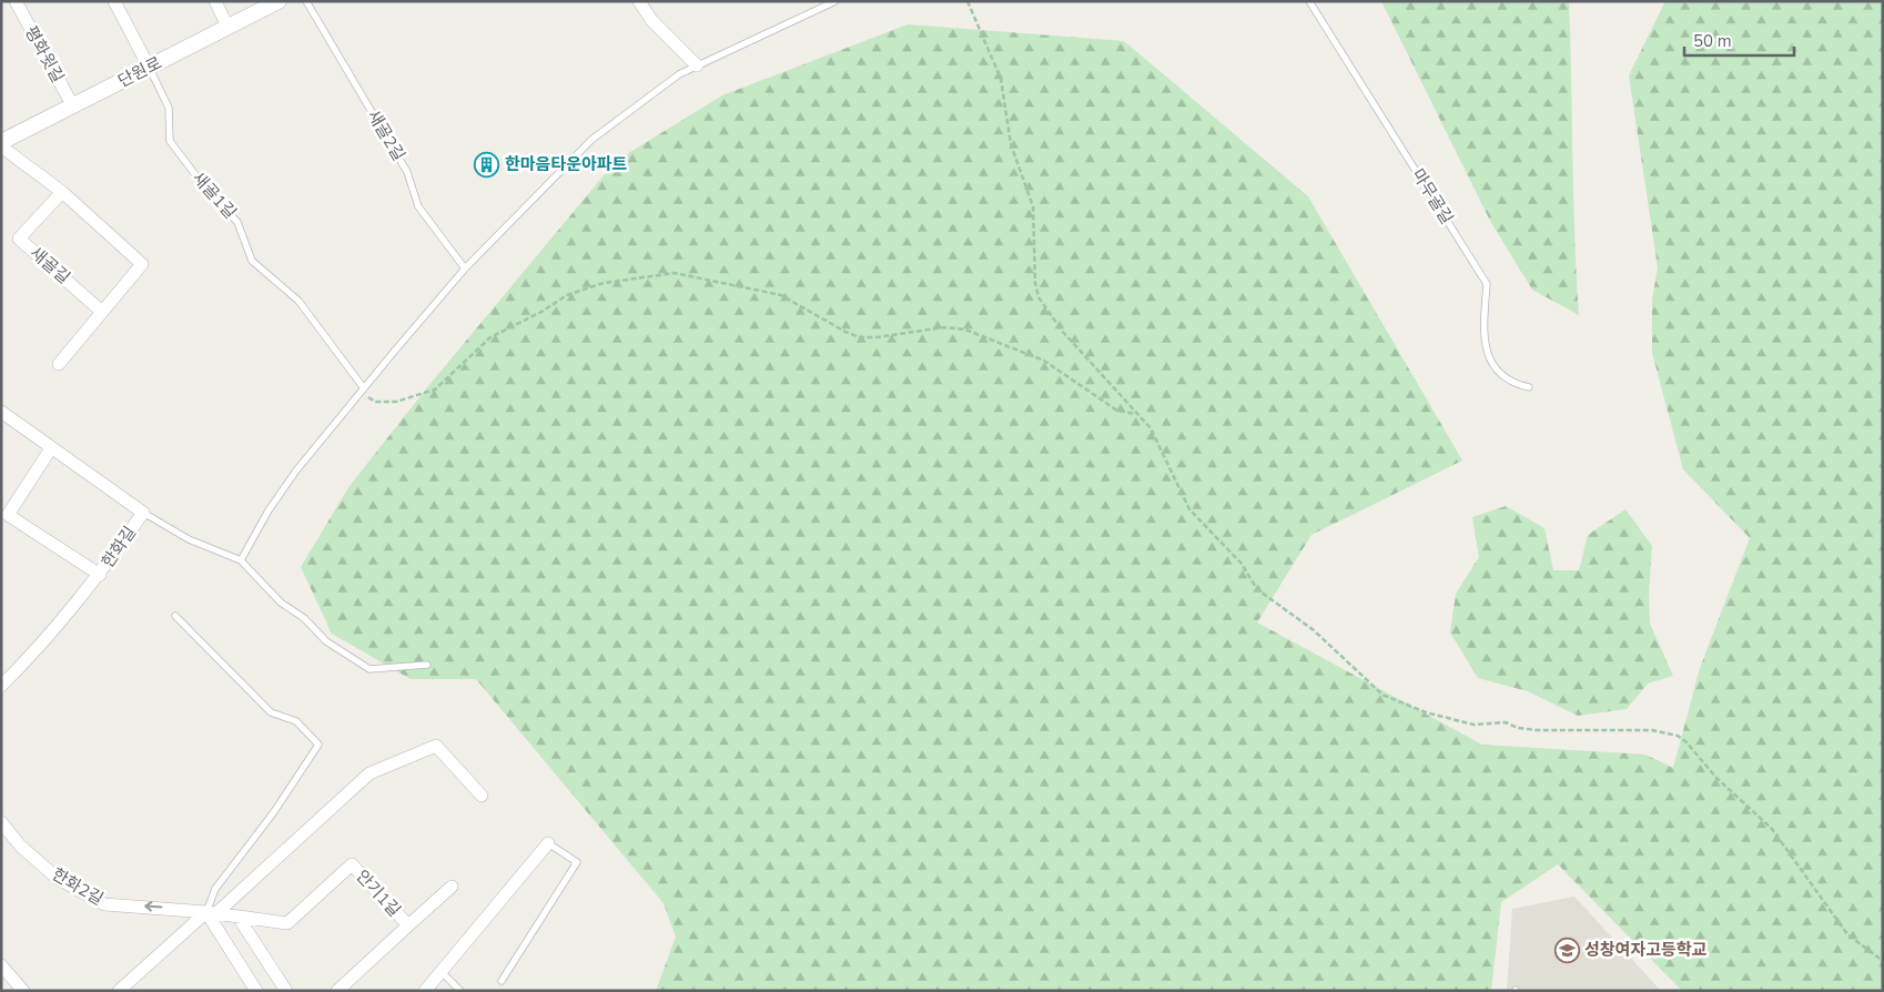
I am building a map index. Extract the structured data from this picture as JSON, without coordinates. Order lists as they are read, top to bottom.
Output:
{
  "streets": {
    "street": [
      "평화윗길",
      "단원로",
      "새골길",
      "한화길",
      "한화2길",
      "안기1길"
    ],
    "lane": ["새골2길", "새골1길", "마무골길"]
  },
  "crossings": [
    ["평화윗길", "단원로"],
    ["단원로", "새골1길"],
    ["한화2길", "안기1길"]
  ],
  "one_way": ["한화2길"],
  "places": {
    "building": ["한마음타운아파트"],
    "school or university": ["성창여자고등학교"]
  },
  "scale_bar": "50 m"
}
